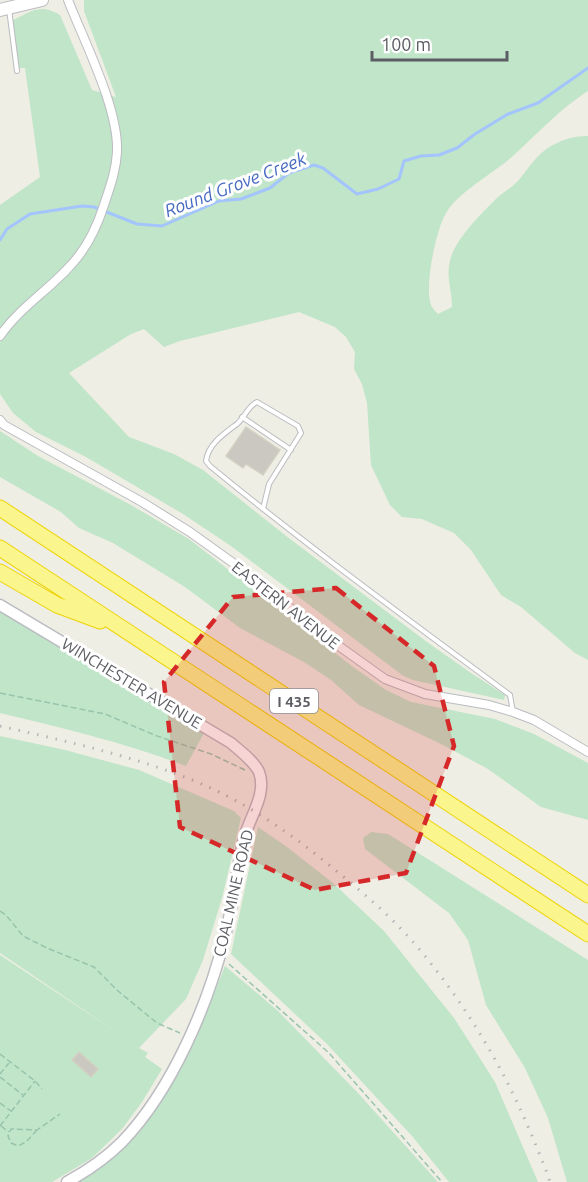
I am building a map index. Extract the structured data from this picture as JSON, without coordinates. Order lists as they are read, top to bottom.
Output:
{
  "streets": {
    "highway": ["I 435"],
    "street": ["EASTERN AVENUE", "WINCHESTER AVENUE", "COAL MINE ROAD"]
  },
  "crossings": [
    ["WINCHESTER AVENUE", "COAL MINE ROAD"]
  ],
  "water": ["Round Grove Creek"],
  "scale_bar": "100 m"
}
